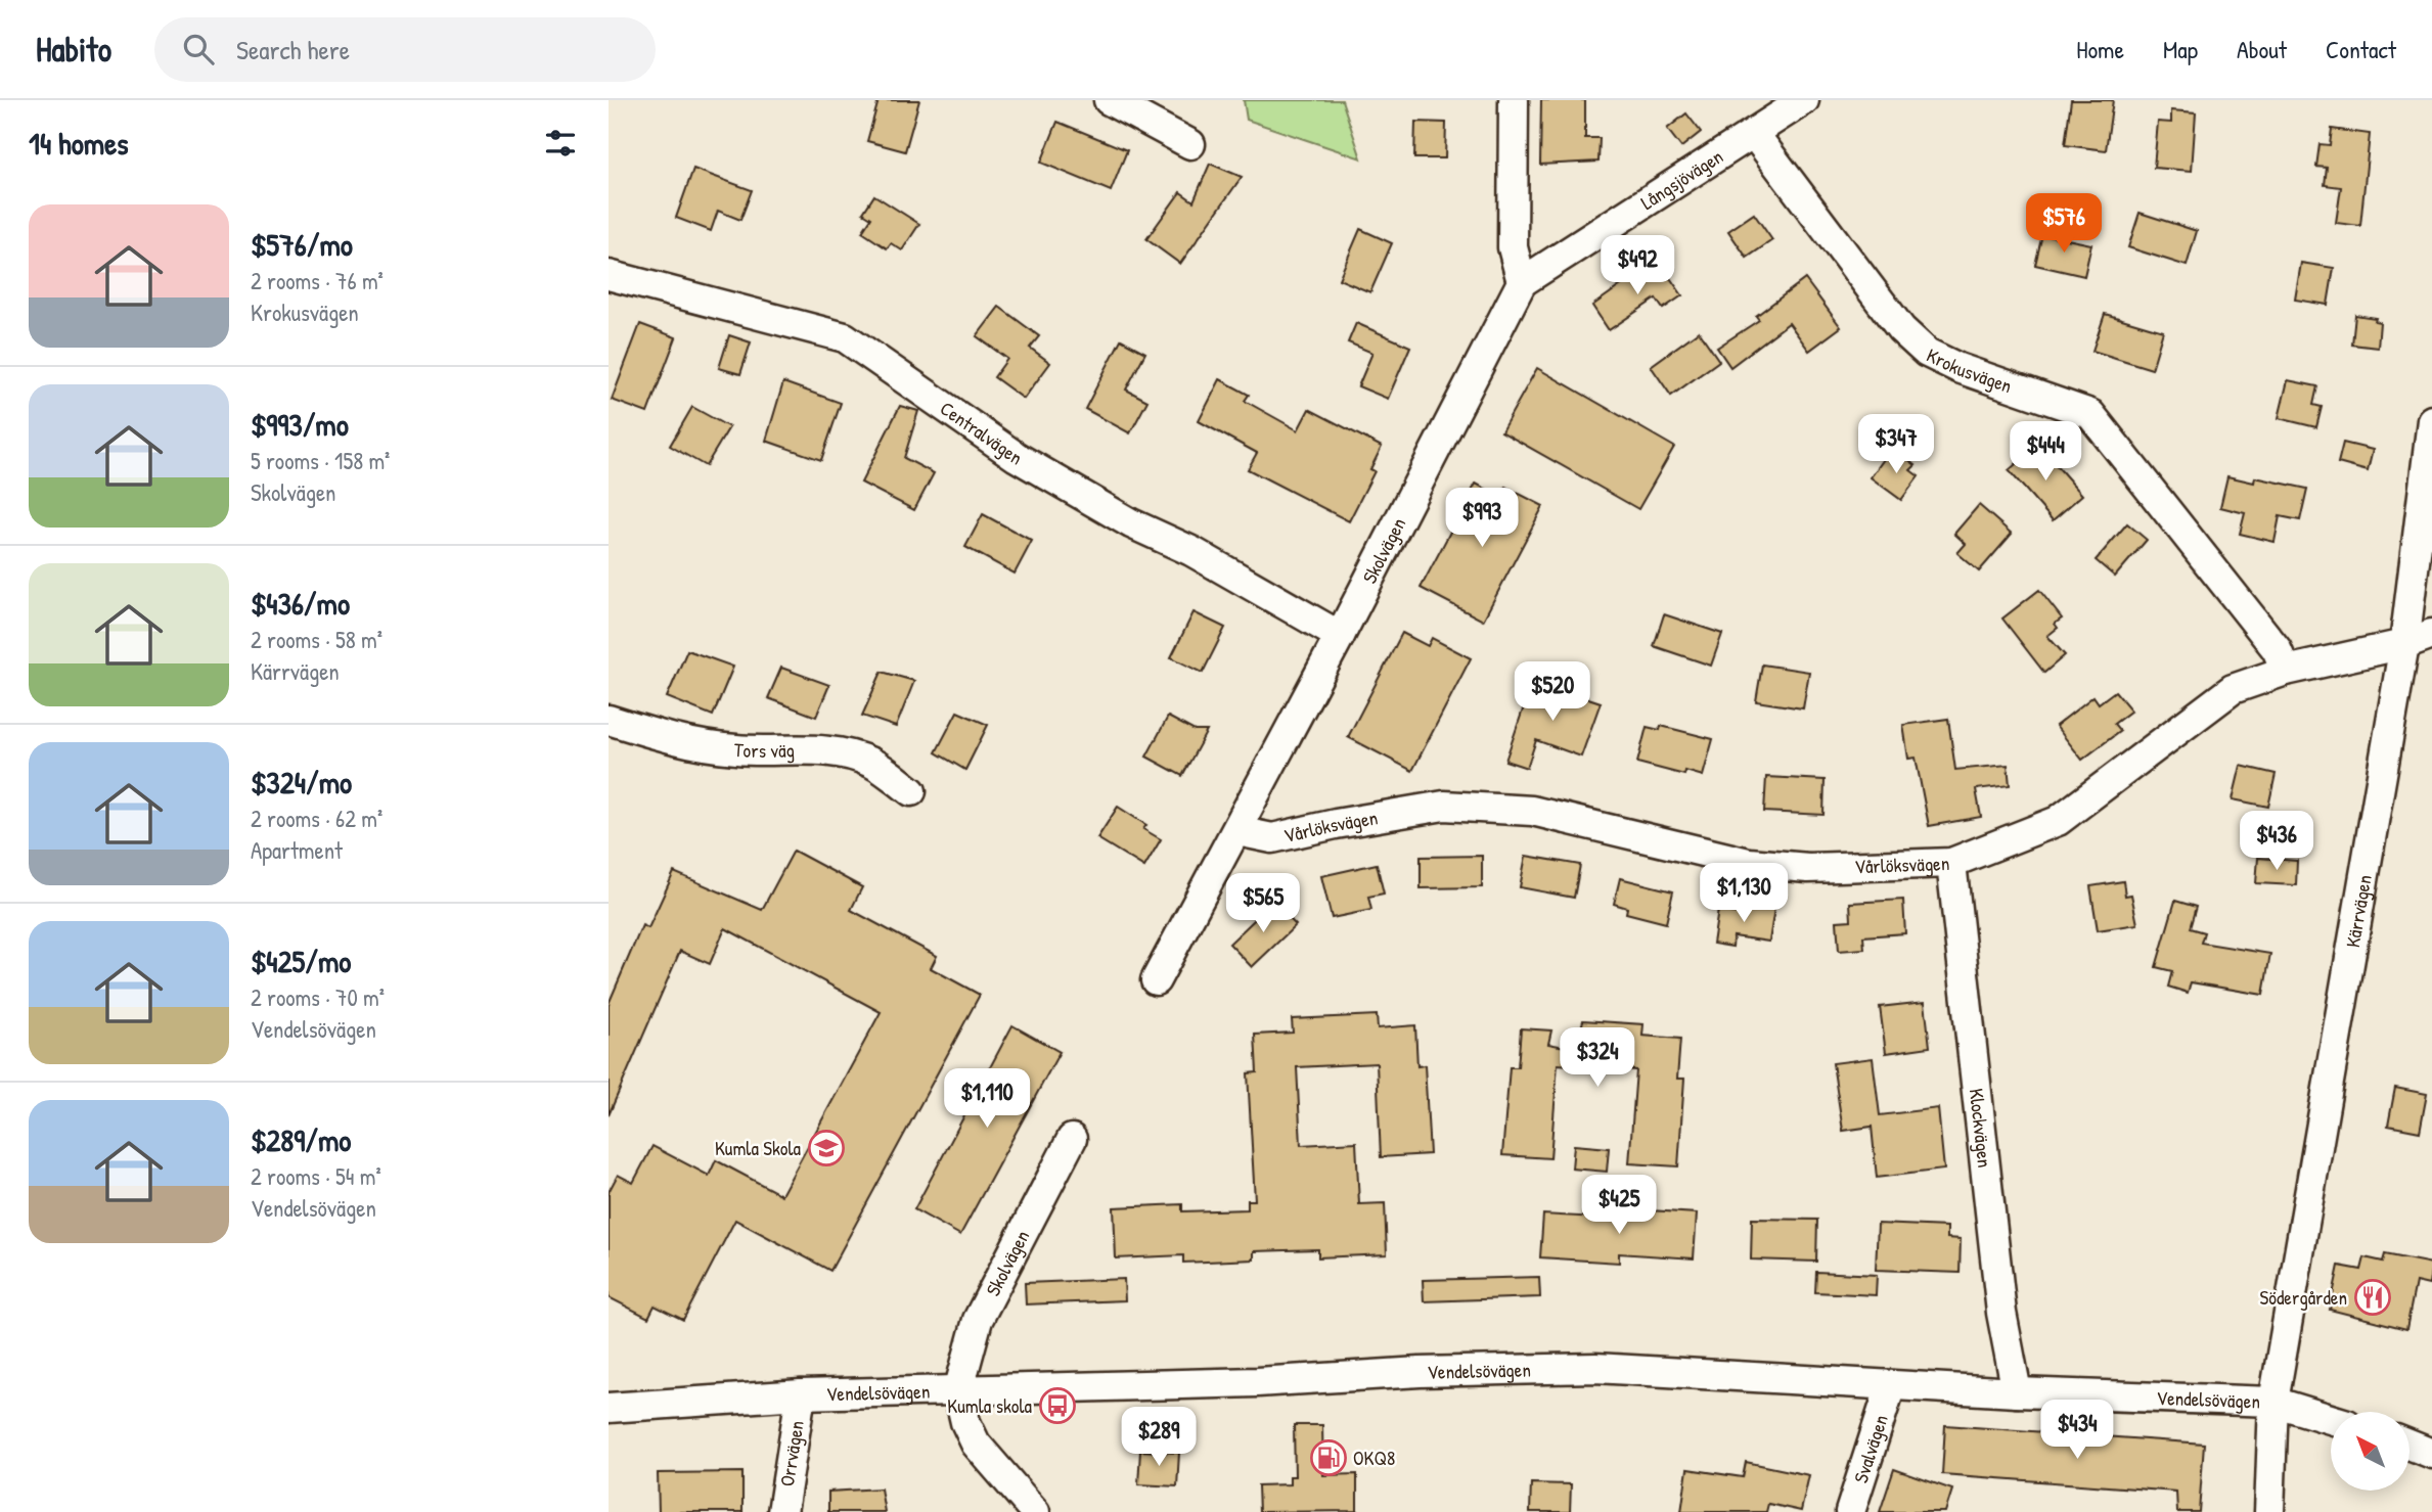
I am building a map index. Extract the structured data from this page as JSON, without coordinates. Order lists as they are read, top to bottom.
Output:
{
  "streets": {
    "street": [
      "Långsjövägen",
      "Krokusvägen",
      "Centralvägen",
      "Skolvägen",
      "Tors väg",
      "Vårlöksvägen",
      "Kärrvägen",
      "Klockvägen",
      "Vendelsövägen",
      "Svalvägen",
      "Orrvägen"
    ]
  },
  "crossings": [
    ["Långsjövägen", "Krokusvägen"],
    ["Långsjövägen", "Skolvägen"],
    ["Krokusvägen", "Vårlöksvägen"],
    ["Centralvägen", "Skolvägen"],
    ["Skolvägen", "Vårlöksvägen"],
    ["Skolvägen", "Vendelsövägen"],
    ["Vårlöksvägen", "Kärrvägen"],
    ["Vårlöksvägen", "Klockvägen"],
    ["Kärrvägen", "Vendelsövägen"],
    ["Klockvägen", "Vendelsövägen"],
    ["Vendelsövägen", "Svalvägen"],
    ["Vendelsövägen", "Orrvägen"]
  ],
  "places": {
    "school or university": ["Kumla Skola"],
    "restaurant": ["Södergården"],
    "bus stop": ["Kumla skola"],
    "fuel station": ["OKQ8"]
  },
  "north": "top left",
  "page": {
    "header": "Habito",
    "search": "Search here",
    "nav": [
      "Home",
      "Map",
      "About",
      "Contact"
    ],
    "heading": "14 homes",
    "list": [
      {
        "name": "$576/mo",
        "note": "2 rooms · 76 m² · Krokusvägen"
      },
      {
        "name": "$993/mo",
        "note": "5 rooms · 158 m² · Skolvägen"
      },
      {
        "name": "$436/mo",
        "note": "2 rooms · 58 m² · Kärrvägen"
      },
      {
        "name": "$324/mo",
        "note": "2 rooms · 62 m² · Apartment"
      },
      {
        "name": "$425/mo",
        "note": "2 rooms · 70 m² · Vendelsövägen"
      },
      {
        "name": "$289/mo",
        "note": "2 rooms · 54 m² · Vendelsövägen"
      }
    ],
    "price": [
      "$576",
      "$492",
      "$347",
      "$444",
      "$993",
      "$520",
      "$436",
      "$1,130",
      "$565",
      "$324",
      "$1,110",
      "$425",
      "$434",
      "$289"
    ]
  }
}
